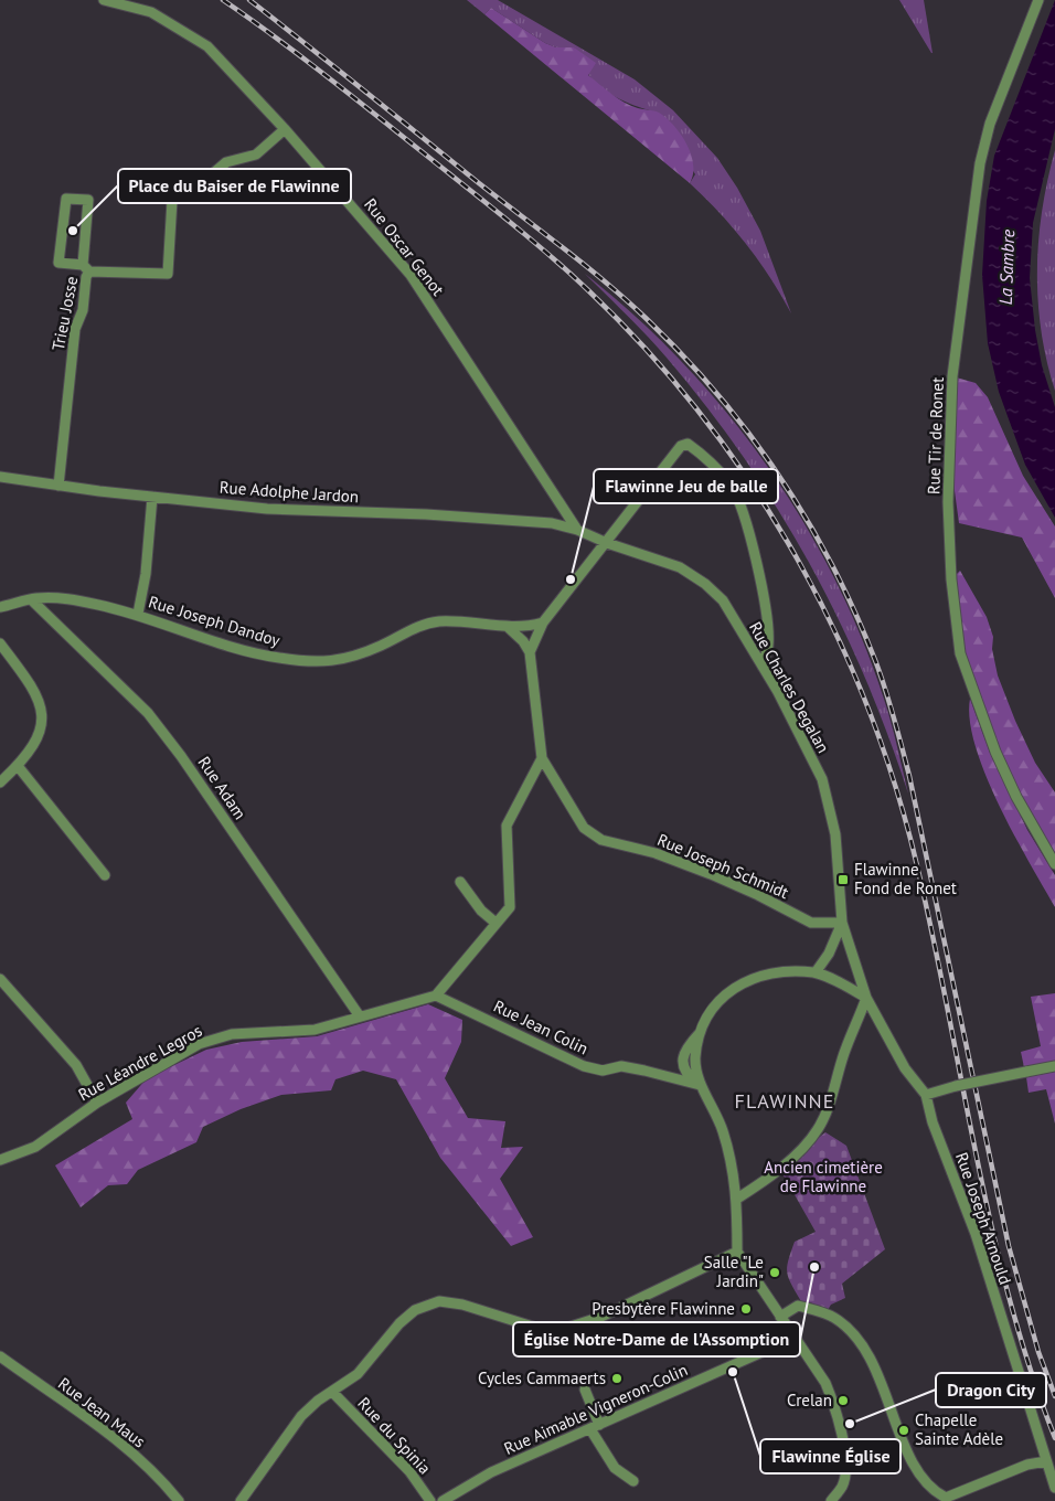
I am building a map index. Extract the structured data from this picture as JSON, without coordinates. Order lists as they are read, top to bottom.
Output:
{
  "streets": {
    "street": [
      "Rue Oscar Genot",
      "Trieu Josse",
      "Rue Tir de Ronet",
      "Rue Adolphe Jardon",
      "Rue Joseph Dandoy",
      "Rue Charles Degalan",
      "Rue Adam",
      "Rue Joseph Schmidt",
      "Rue Jean Colin",
      "Rue Léandre Legros",
      "Rue Joseph Arnould",
      "Rue Aimable Vigneron-Colin",
      "Rue Jean Maus",
      "Rue du Spinia"
    ]
  },
  "crossings": [
    ["Rue Oscar Genot", "Trieu Josse"],
    ["Rue Oscar Genot", "Rue Adolphe Jardon"],
    ["Trieu Josse", "Rue Adolphe Jardon"],
    ["Rue Joseph Dandoy", "Rue Adam"],
    ["Rue Charles Degalan", "Rue Joseph Schmidt"],
    ["Rue Charles Degalan", "Rue Joseph Arnould"],
    ["Rue Adam", "Rue Léandre Legros"],
    ["Rue Jean Colin", "Rue Léandre Legros"]
  ],
  "districts": ["FLAWINNE"],
  "water": ["La Sambre"],
  "parks": ["Ancien cimetière de Flawinne"],
  "places": {
    "other": [
      "Place du Baiser de Flawinne",
      "Flawinne Jeu de balle",
      "Église Notre-Dame de l'Assomption",
      "Salle \"Le Jardin\"",
      "Presbytère Flawinne",
      "Flawinne Église",
      "Cycles Cammaerts",
      "Crelan",
      "Dragon City",
      "Chapelle Sainte Adèle"
    ],
    "transit": ["Flawinne Fond de Ronet"]
  }
}
